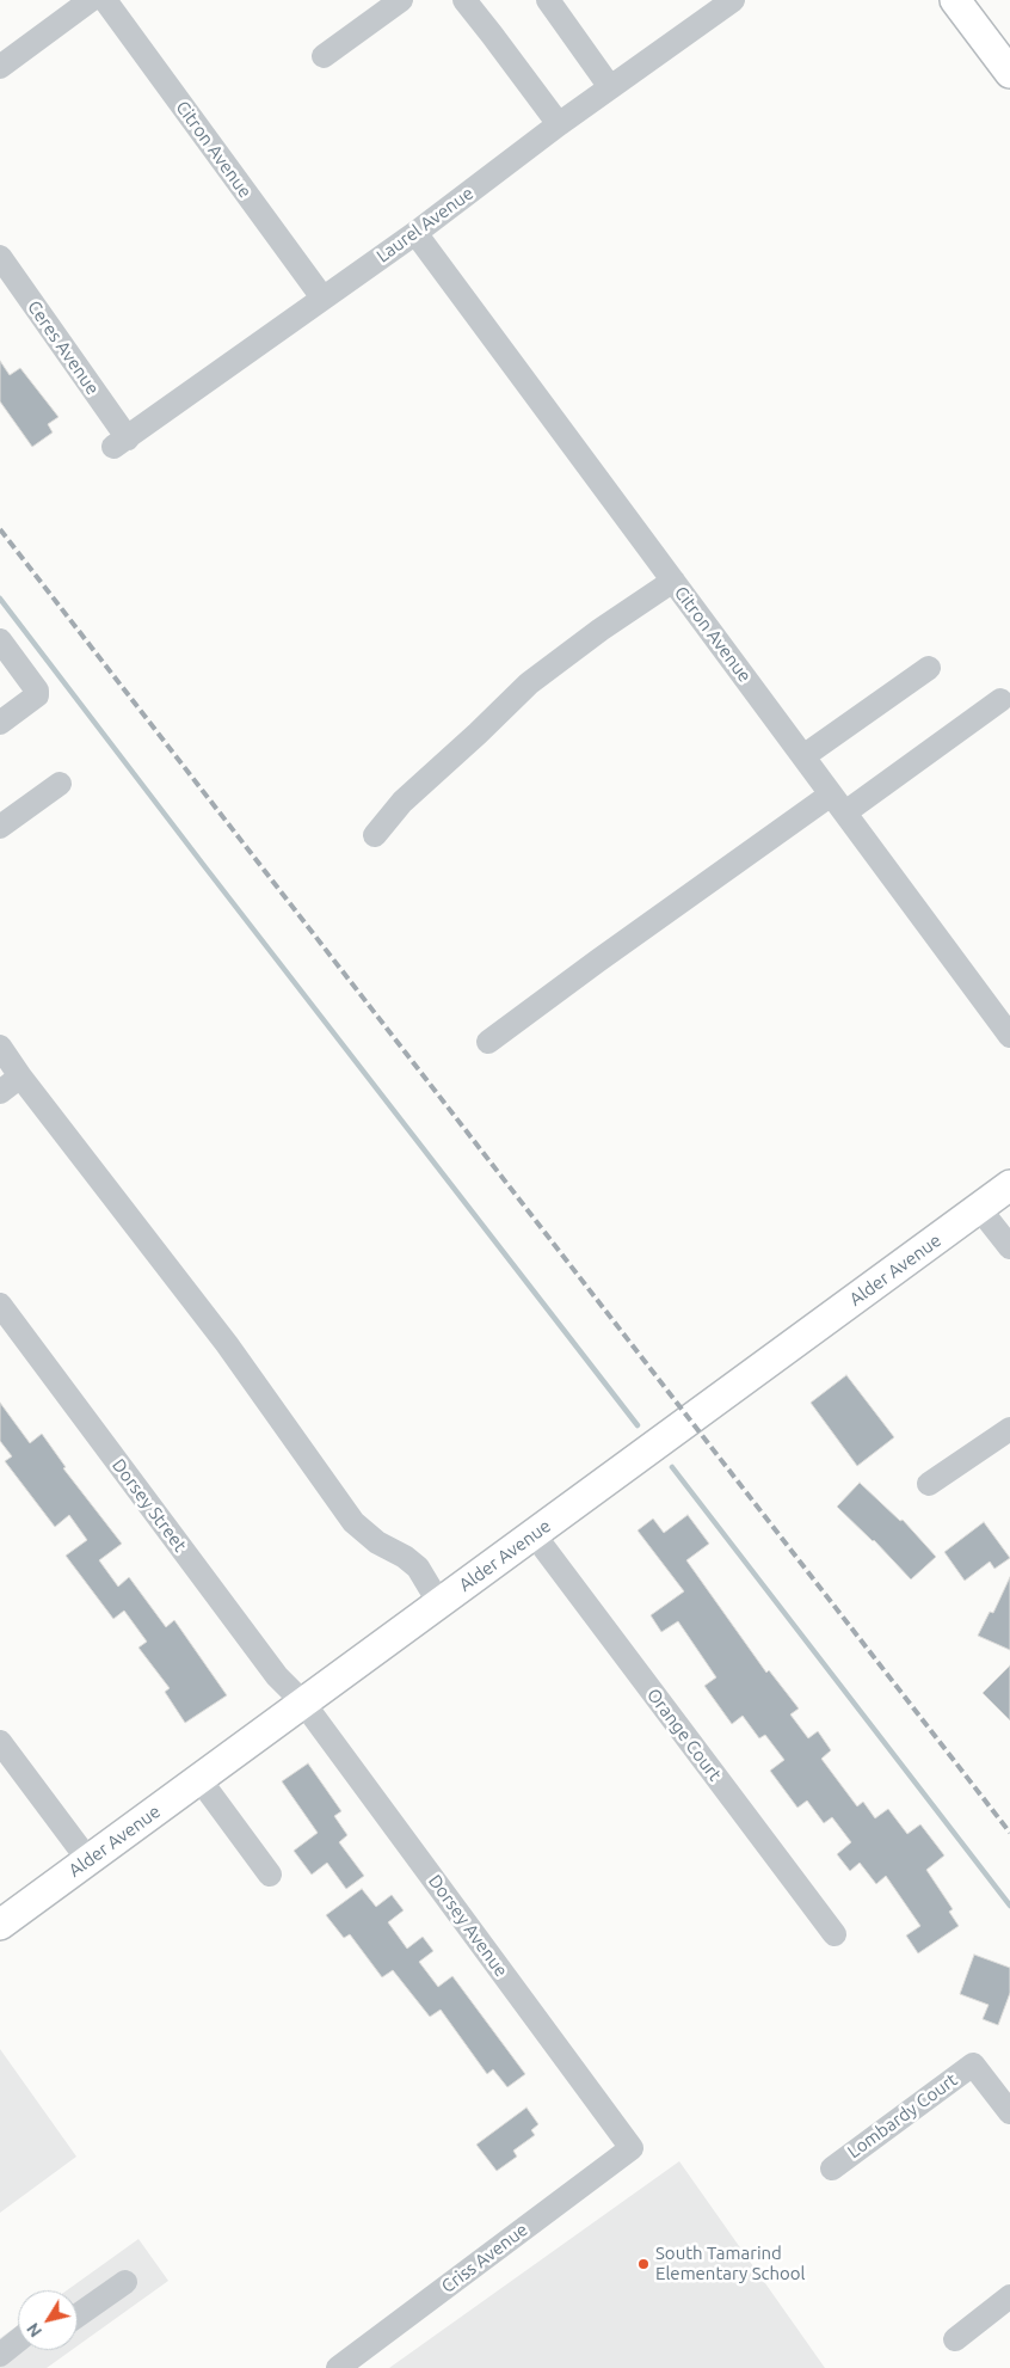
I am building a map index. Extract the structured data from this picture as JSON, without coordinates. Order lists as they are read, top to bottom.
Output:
{
  "streets": {
    "main road": ["Alder Avenue"],
    "street": [
      "Citron Avenue",
      "Laurel Avenue",
      "Ceres Avenue",
      "Dorsey Street",
      "Orange Court",
      "Dorsey Avenue",
      "Lombardy Court",
      "Criss Avenue"
    ]
  },
  "crossings": [
    ["Citron Avenue", "Laurel Avenue"],
    ["Laurel Avenue", "Ceres Avenue"],
    ["Alder Avenue", "Dorsey Street"],
    ["Alder Avenue", "Orange Court"],
    ["Alder Avenue", "Dorsey Avenue"],
    ["Dorsey Street", "Dorsey Avenue"],
    ["Dorsey Avenue", "Criss Avenue"]
  ],
  "places": ["South Tamarind Elementary School"],
  "north": "bottom left"
}
